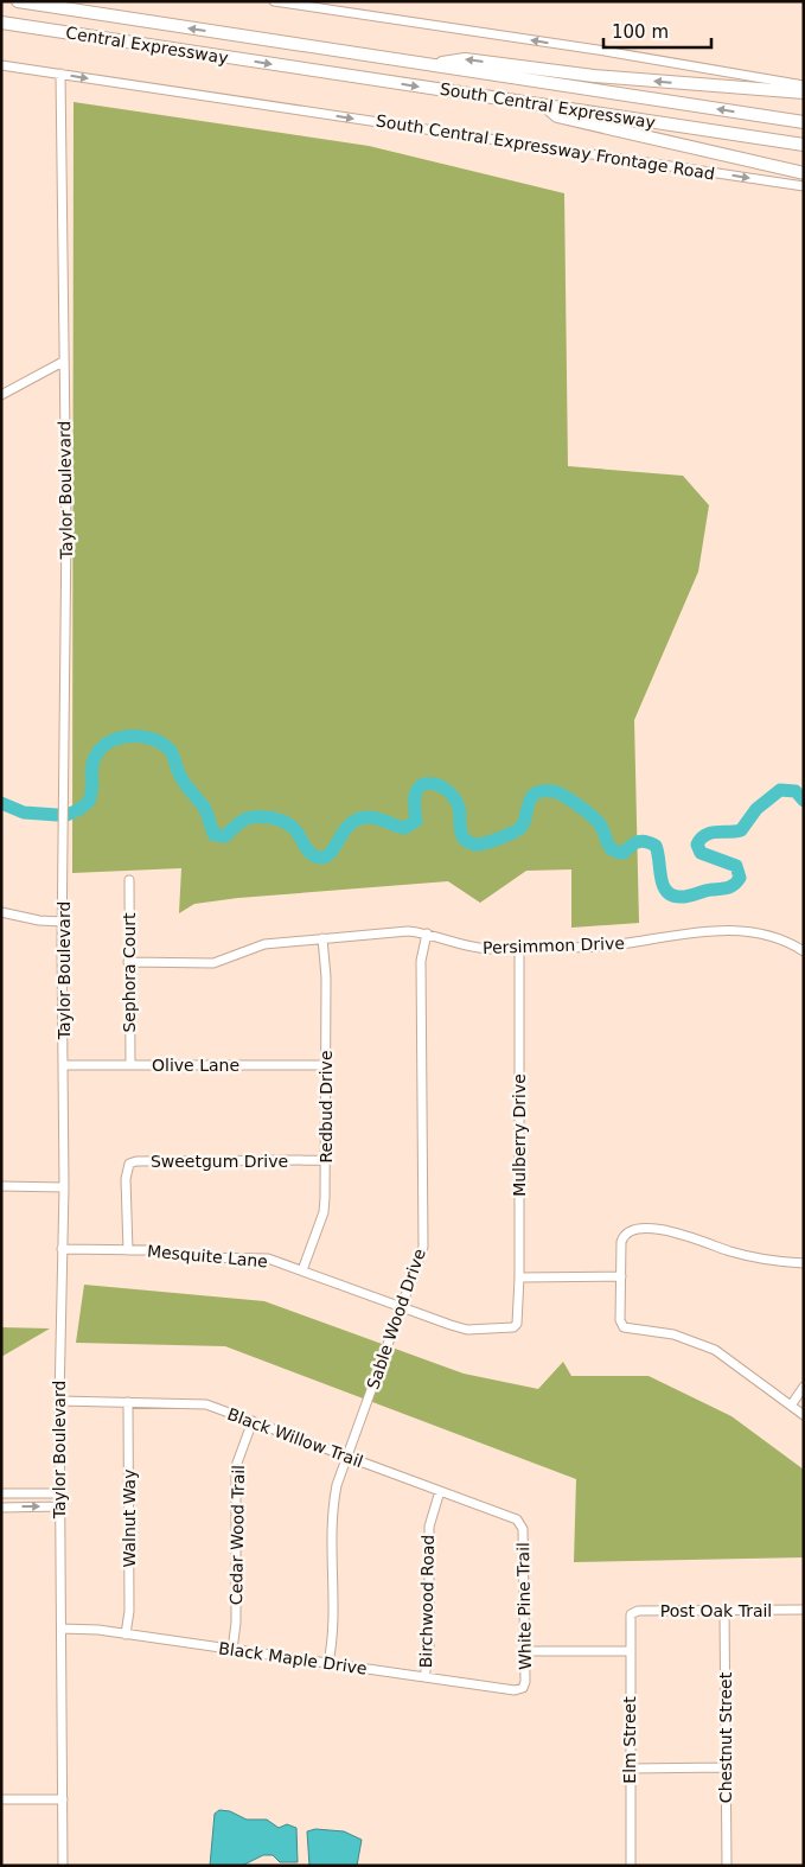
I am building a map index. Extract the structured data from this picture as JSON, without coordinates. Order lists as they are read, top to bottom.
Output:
{
  "streets": {
    "highway": ["Central Expressway", "South Central Expressway"],
    "street": [
      "South Central Expressway Frontage Road",
      "Taylor Boulevard",
      "Persimmon Drive",
      "Sephora Court",
      "Olive Lane",
      "Redbud Drive",
      "Mulberry Drive",
      "Sweetgum Drive",
      "Mesquite Lane",
      "Sable Wood Drive",
      "Black Willow Trail",
      "Walnut Way",
      "Cedar Wood Trail",
      "Birchwood Road",
      "White Pine Trail",
      "Post Oak Trail",
      "Black Maple Drive",
      "Chestnut Street",
      "Elm Street"
    ]
  },
  "crossings": [
    ["Central Expressway", "South Central Expressway"],
    ["South Central Expressway Frontage Road", "Taylor Boulevard"],
    ["Taylor Boulevard", "Olive Lane"],
    ["Taylor Boulevard", "Mesquite Lane"],
    ["Taylor Boulevard", "Black Willow Trail"],
    ["Taylor Boulevard", "Black Maple Drive"],
    ["Persimmon Drive", "Sephora Court"],
    ["Persimmon Drive", "Redbud Drive"],
    ["Persimmon Drive", "Mulberry Drive"],
    ["Persimmon Drive", "Sable Wood Drive"],
    ["Sephora Court", "Olive Lane"],
    ["Olive Lane", "Redbud Drive"],
    ["Redbud Drive", "Sweetgum Drive"],
    ["Redbud Drive", "Mesquite Lane"],
    ["Mulberry Drive", "Mesquite Lane"],
    ["Sweetgum Drive", "Mesquite Lane"],
    ["Mesquite Lane", "Sable Wood Drive"],
    ["Sable Wood Drive", "Black Willow Trail"],
    ["Sable Wood Drive", "Black Maple Drive"],
    ["Black Willow Trail", "Walnut Way"],
    ["Black Willow Trail", "Cedar Wood Trail"],
    ["Black Willow Trail", "Birchwood Road"],
    ["Black Willow Trail", "White Pine Trail"],
    ["Walnut Way", "Black Maple Drive"],
    ["Cedar Wood Trail", "Black Maple Drive"],
    ["Birchwood Road", "Black Maple Drive"],
    ["White Pine Trail", "Black Maple Drive"],
    ["Post Oak Trail", "Chestnut Street"],
    ["Post Oak Trail", "Elm Street"]
  ],
  "one_way": ["South Central Expressway Frontage Road"],
  "scale_bar": "100 m"
}
